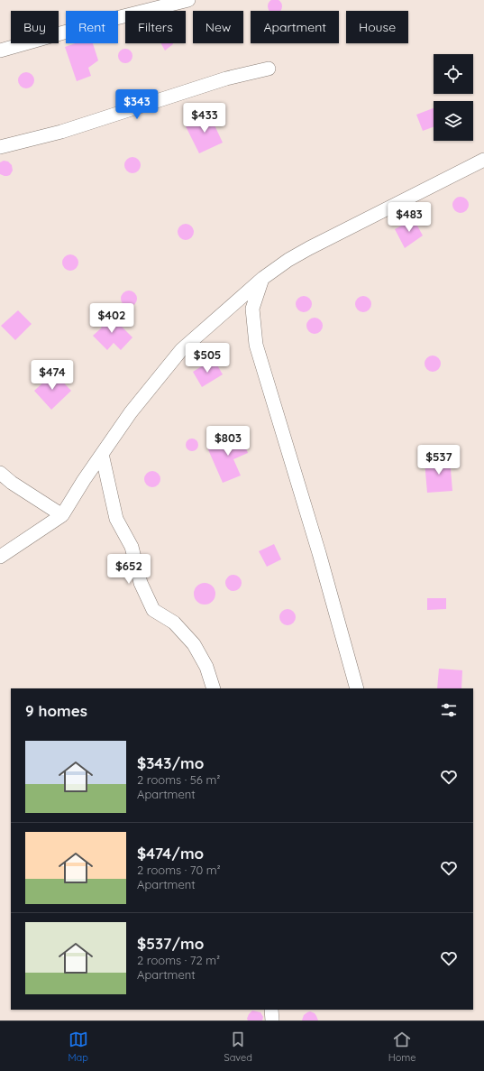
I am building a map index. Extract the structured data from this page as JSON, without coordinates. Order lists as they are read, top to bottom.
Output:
{
  "page": {
    "chip": [
      "Buy",
      "Rent",
      "Filters",
      "New",
      "Apartment",
      "House"
    ],
    "price": [
      "$343",
      "$433",
      "$483",
      "$402",
      "$505",
      "$474",
      "$803",
      "$537",
      "$652"
    ],
    "heading": "9 homes",
    "list": [
      {
        "name": "$343/mo",
        "note": "2 rooms · 56 m² · Apartment"
      },
      {
        "name": "$474/mo",
        "note": "2 rooms · 70 m² · Apartment"
      },
      {
        "name": "$537/mo",
        "note": "2 rooms · 72 m² · Apartment"
      }
    ],
    "tabs": ["Map", "Saved", "Home"]
  }
}
